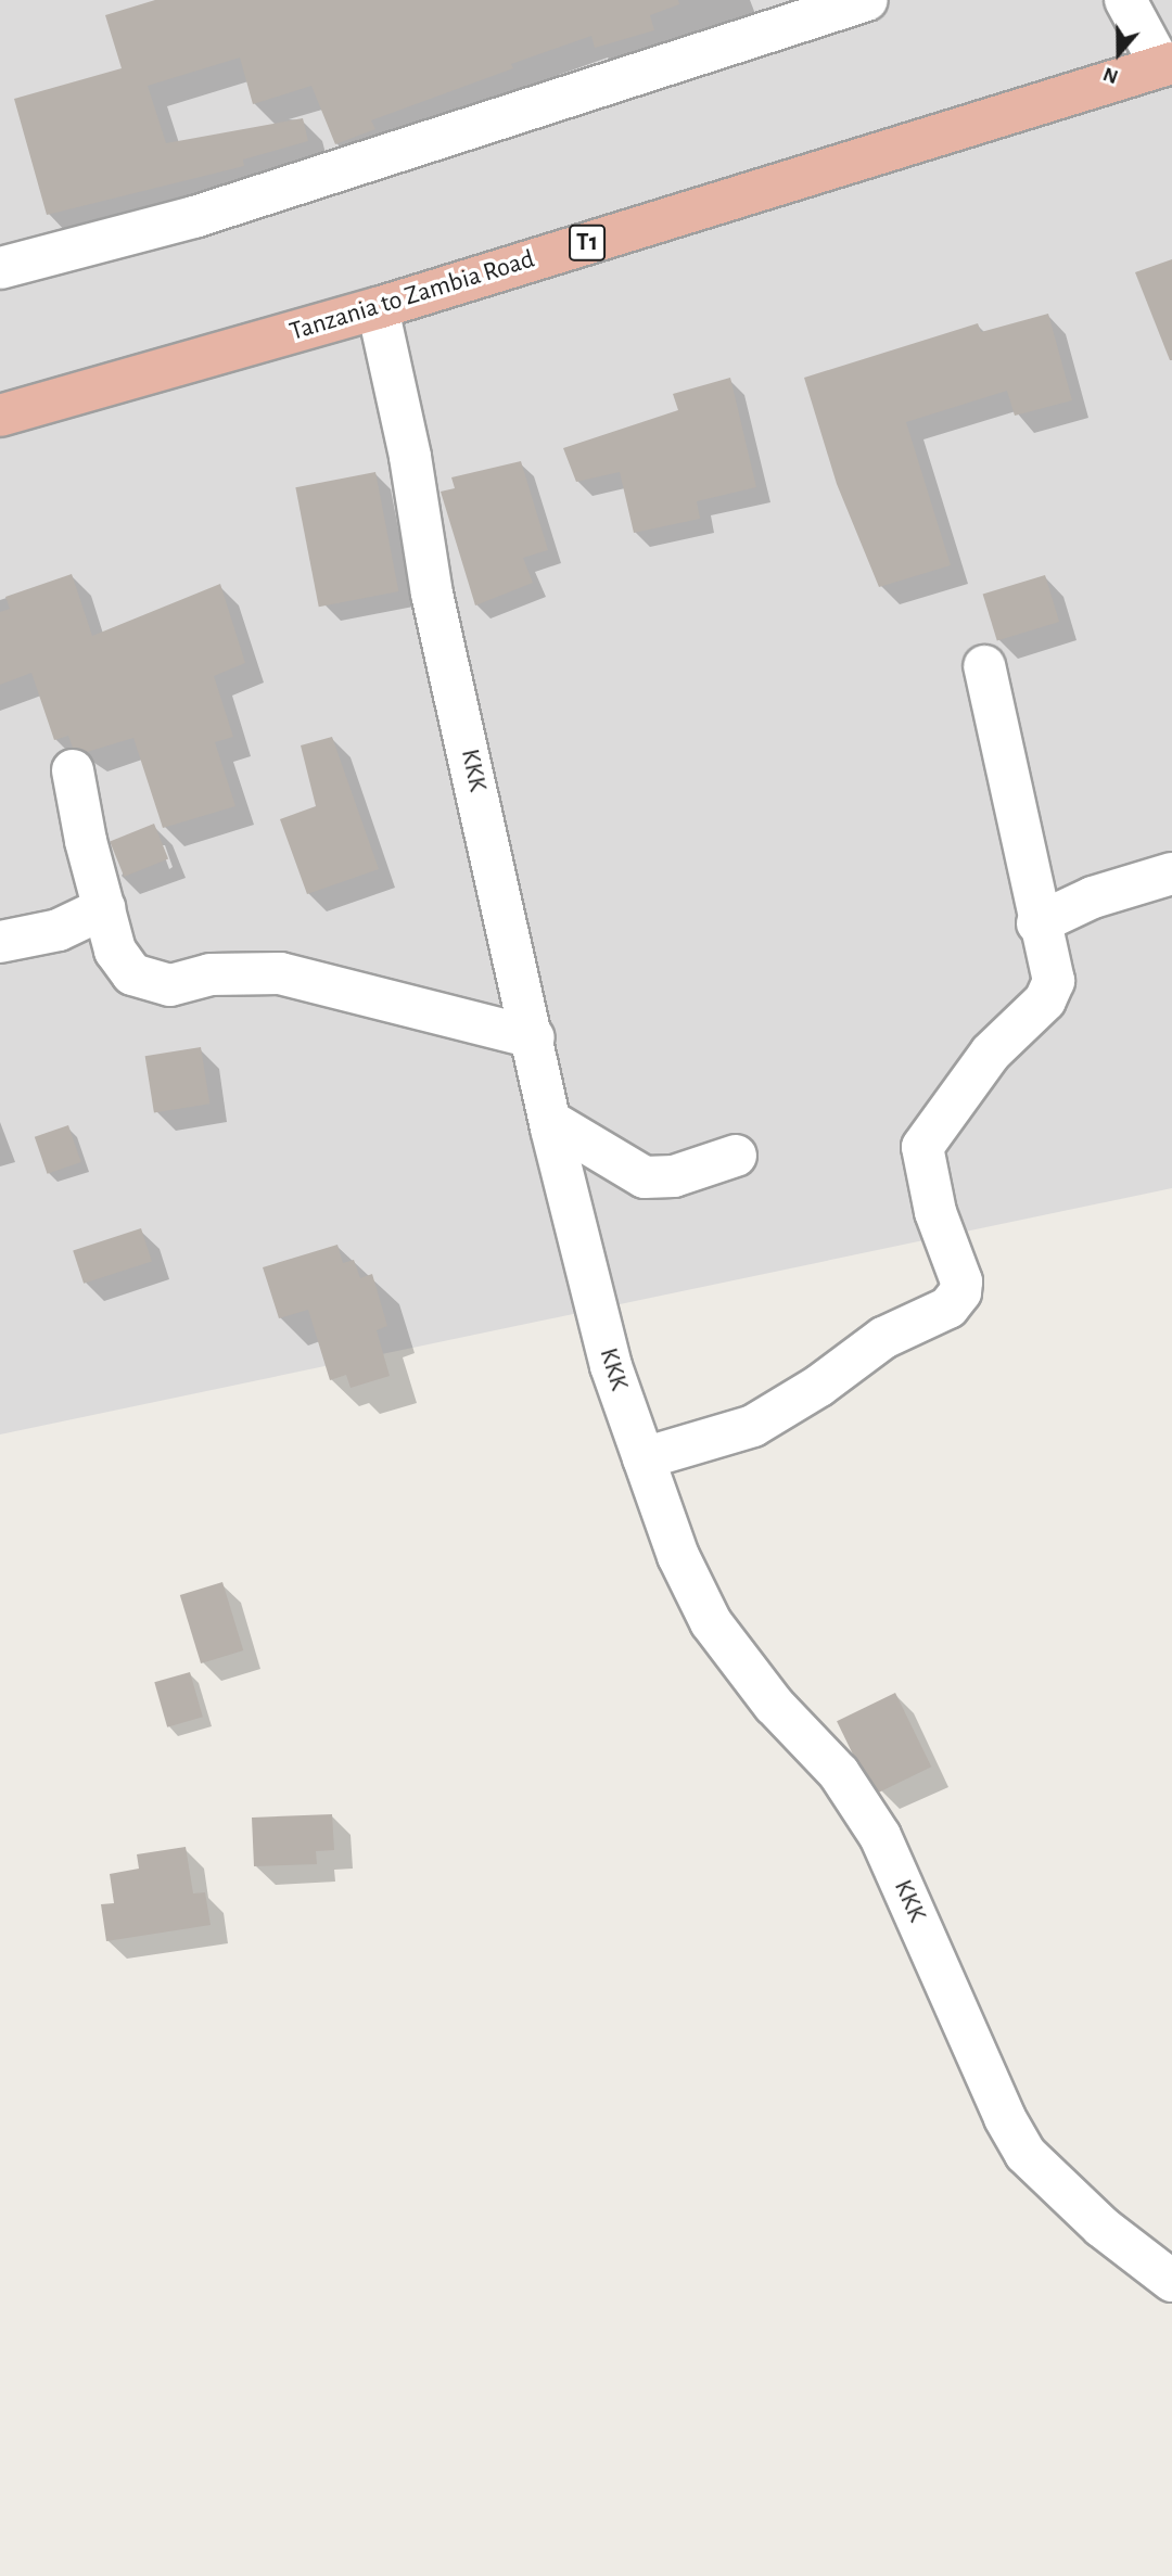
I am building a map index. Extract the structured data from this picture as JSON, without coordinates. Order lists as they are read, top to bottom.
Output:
{
  "streets": {
    "highway": ["T1", "Tanzania to Zambia Road"],
    "street": ["KKK"]
  },
  "crossings": [
    ["Tanzania to Zambia Road", "KKK"]
  ],
  "north": "bottom"
}
